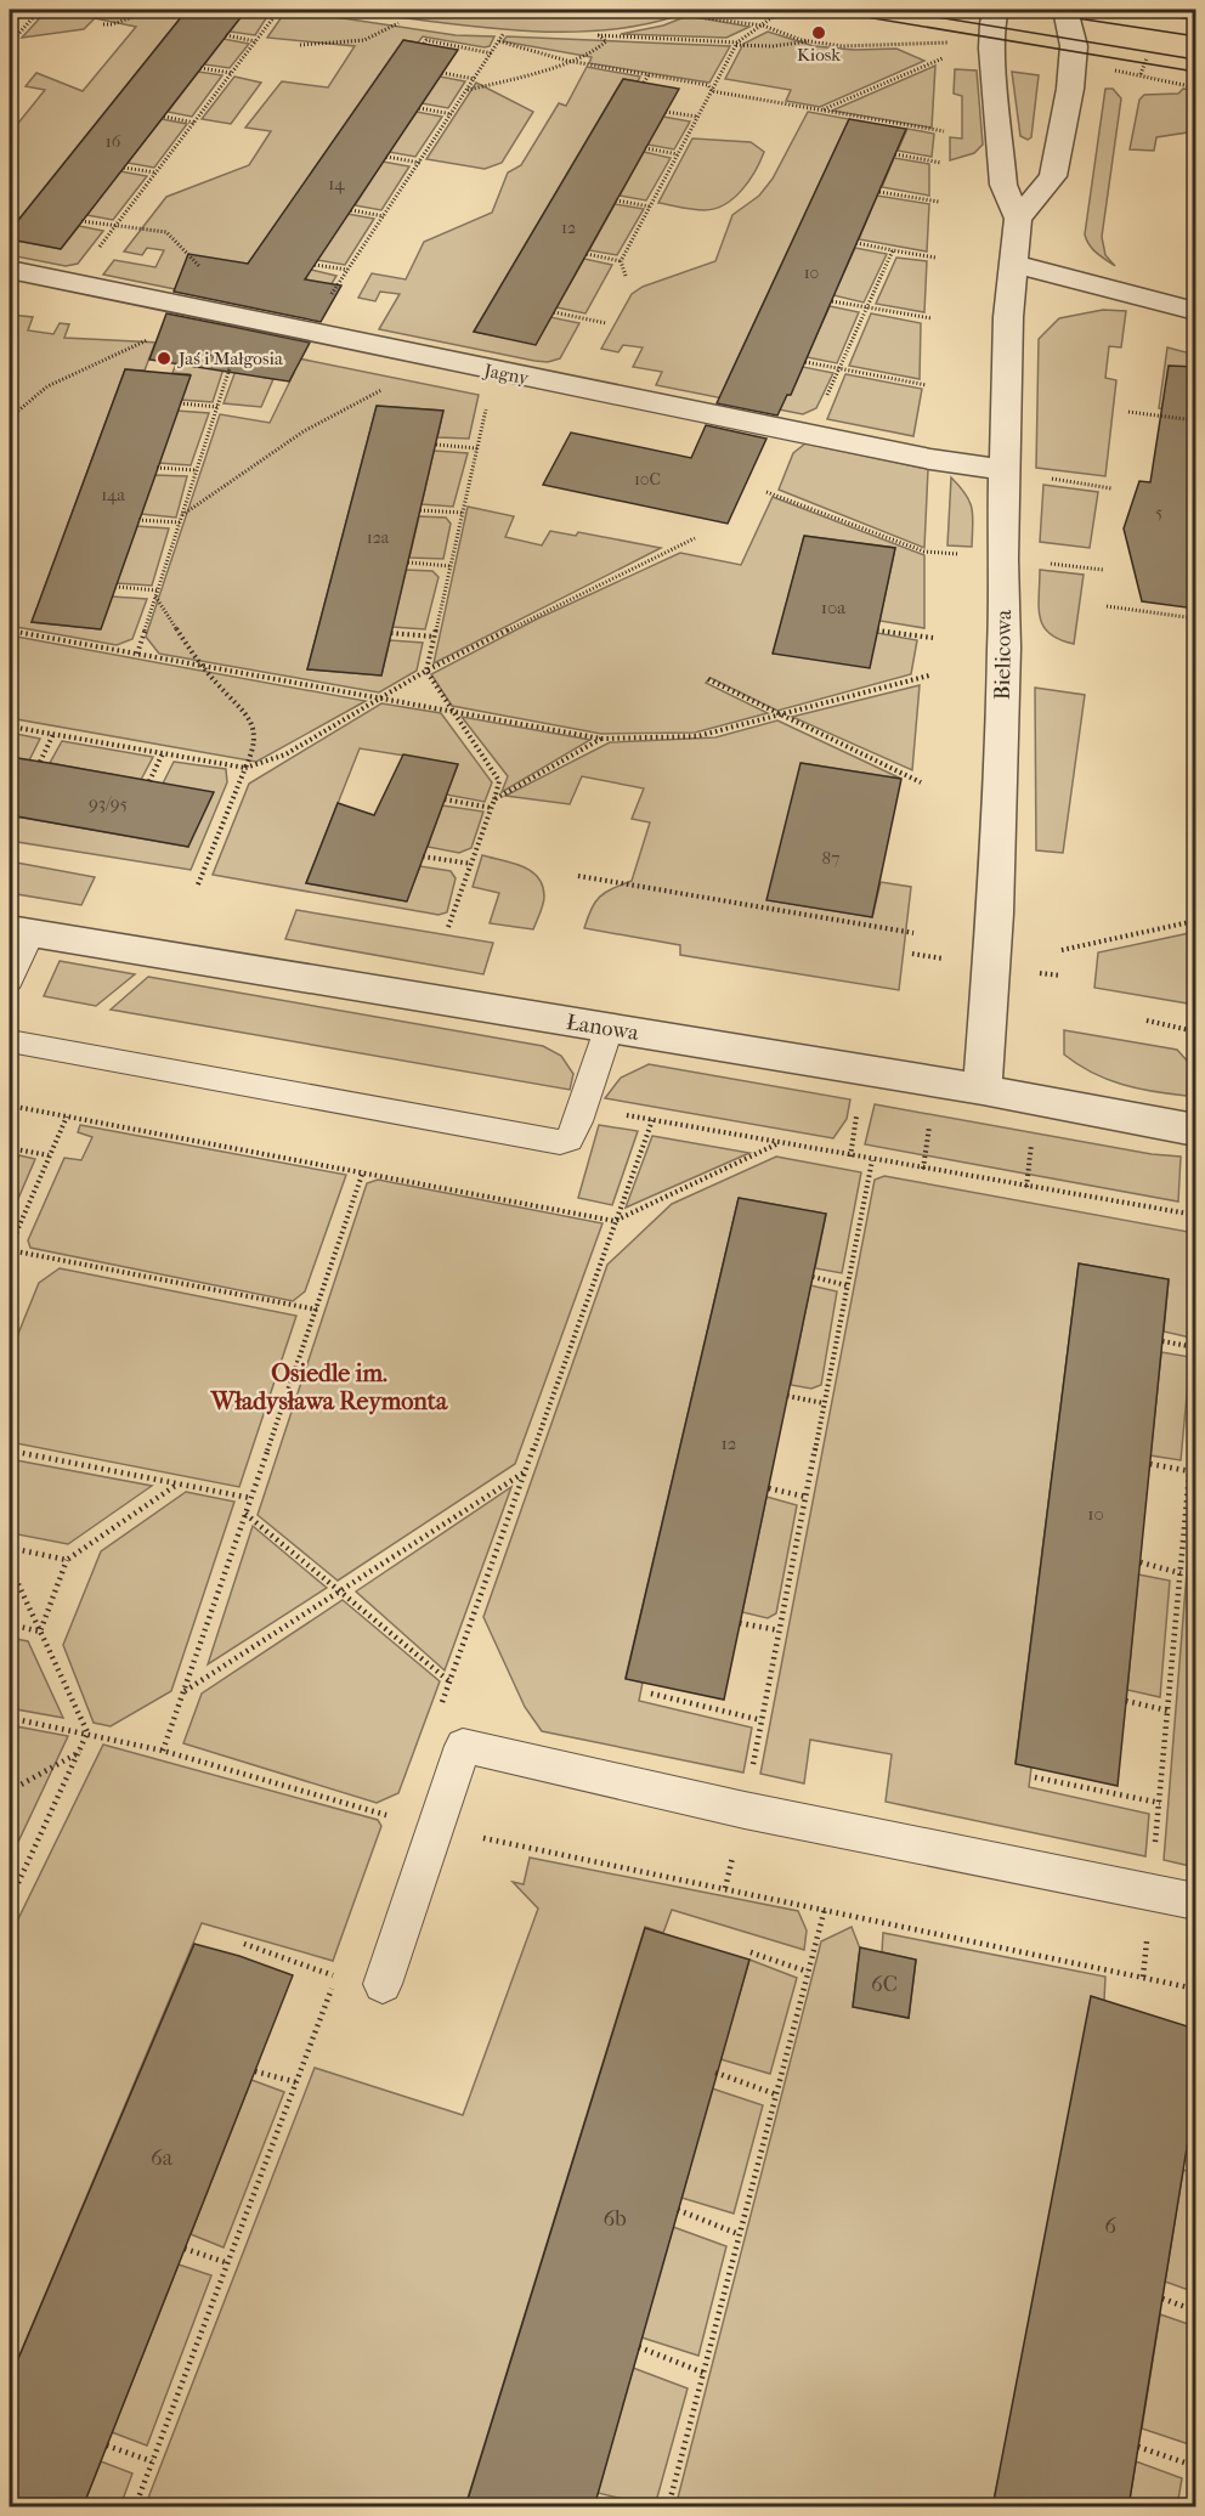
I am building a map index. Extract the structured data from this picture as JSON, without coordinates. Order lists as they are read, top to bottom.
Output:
{
  "streets": {
    "street": ["Jagny", "Bielicowa", "Łanowa"]
  },
  "crossings": [
    ["Jagny", "Bielicowa"],
    ["Bielicowa", "Łanowa"]
  ],
  "districts": ["Osiedle im. Władysława Reymonta"],
  "places": ["Kiosk", "Jaś i Małgosia"],
  "house_numbers": [
    "16",
    "14",
    "12",
    "10",
    "10C",
    "14a",
    "5",
    "12a",
    "10a",
    "93/95",
    "87",
    "12",
    "10",
    "6C",
    "6a",
    "6b",
    "6"
  ]
}
